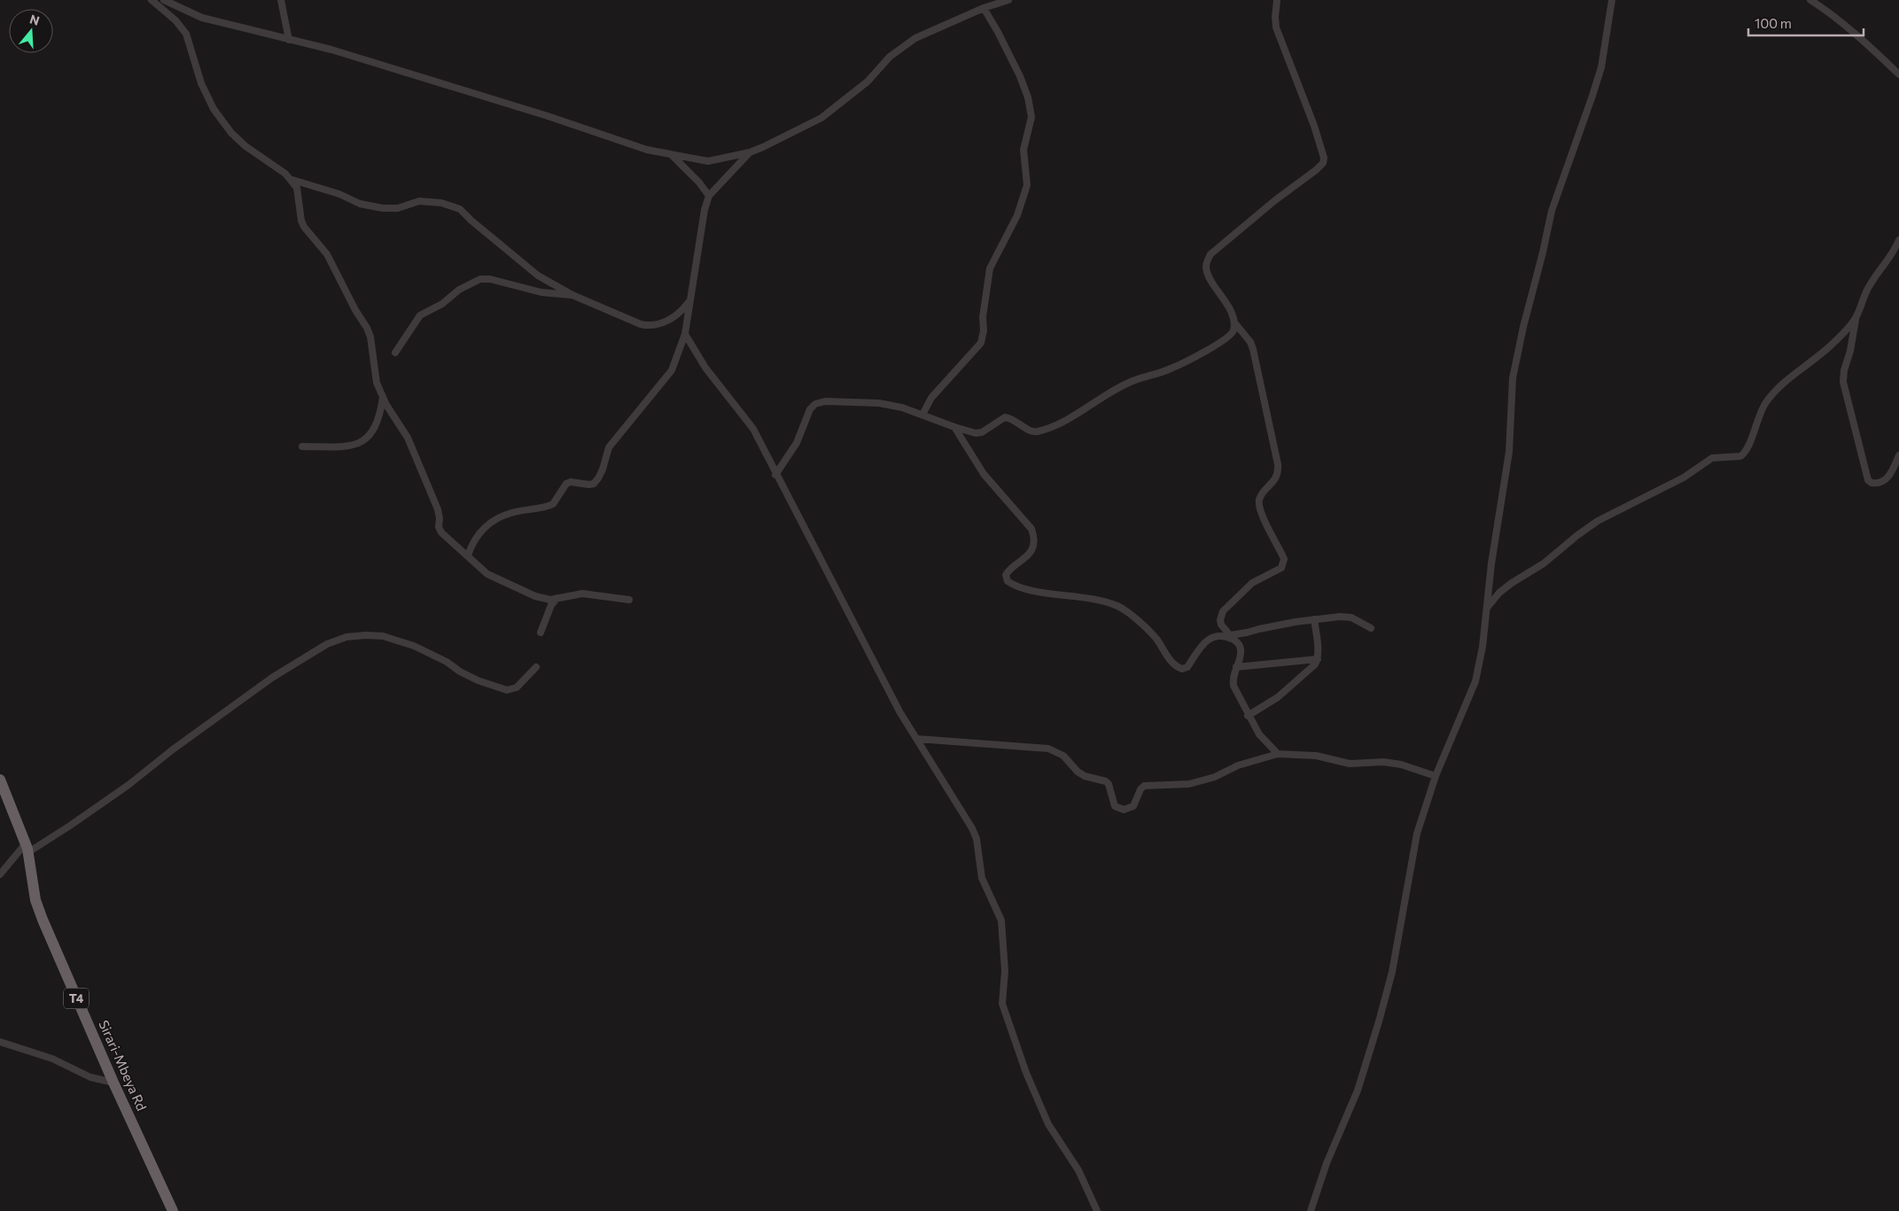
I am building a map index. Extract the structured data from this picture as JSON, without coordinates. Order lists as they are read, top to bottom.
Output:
{
  "streets": {
    "highway": ["T4", "Sirari-Mbeya Rd"]
  },
  "scale_bar": "100 m",
  "north": "top"
}
